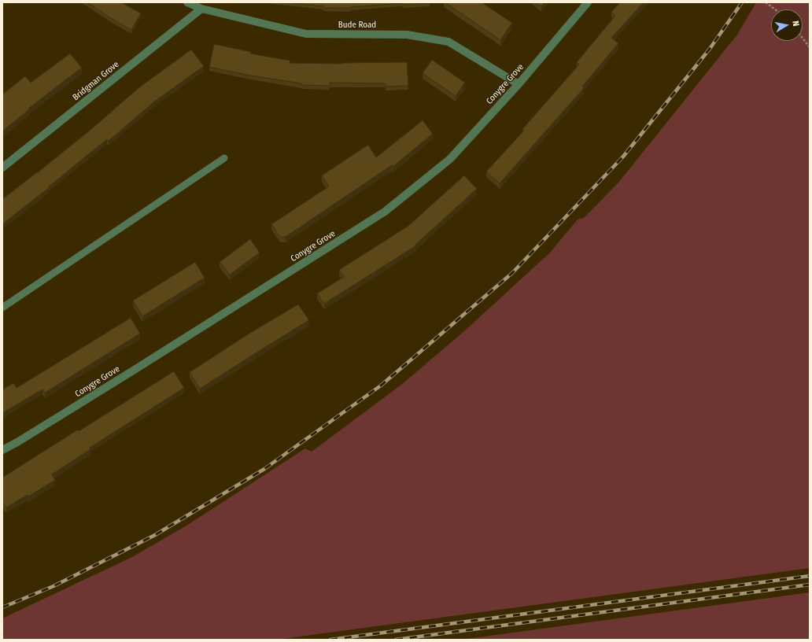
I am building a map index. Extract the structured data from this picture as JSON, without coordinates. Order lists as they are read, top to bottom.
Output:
{
  "streets": {
    "street": ["Bude Road", "Bridgman Grove", "Conygre Grove"]
  },
  "crossings": [
    ["Bude Road", "Bridgman Grove"],
    ["Bude Road", "Conygre Grove"]
  ],
  "north": "right"
}
